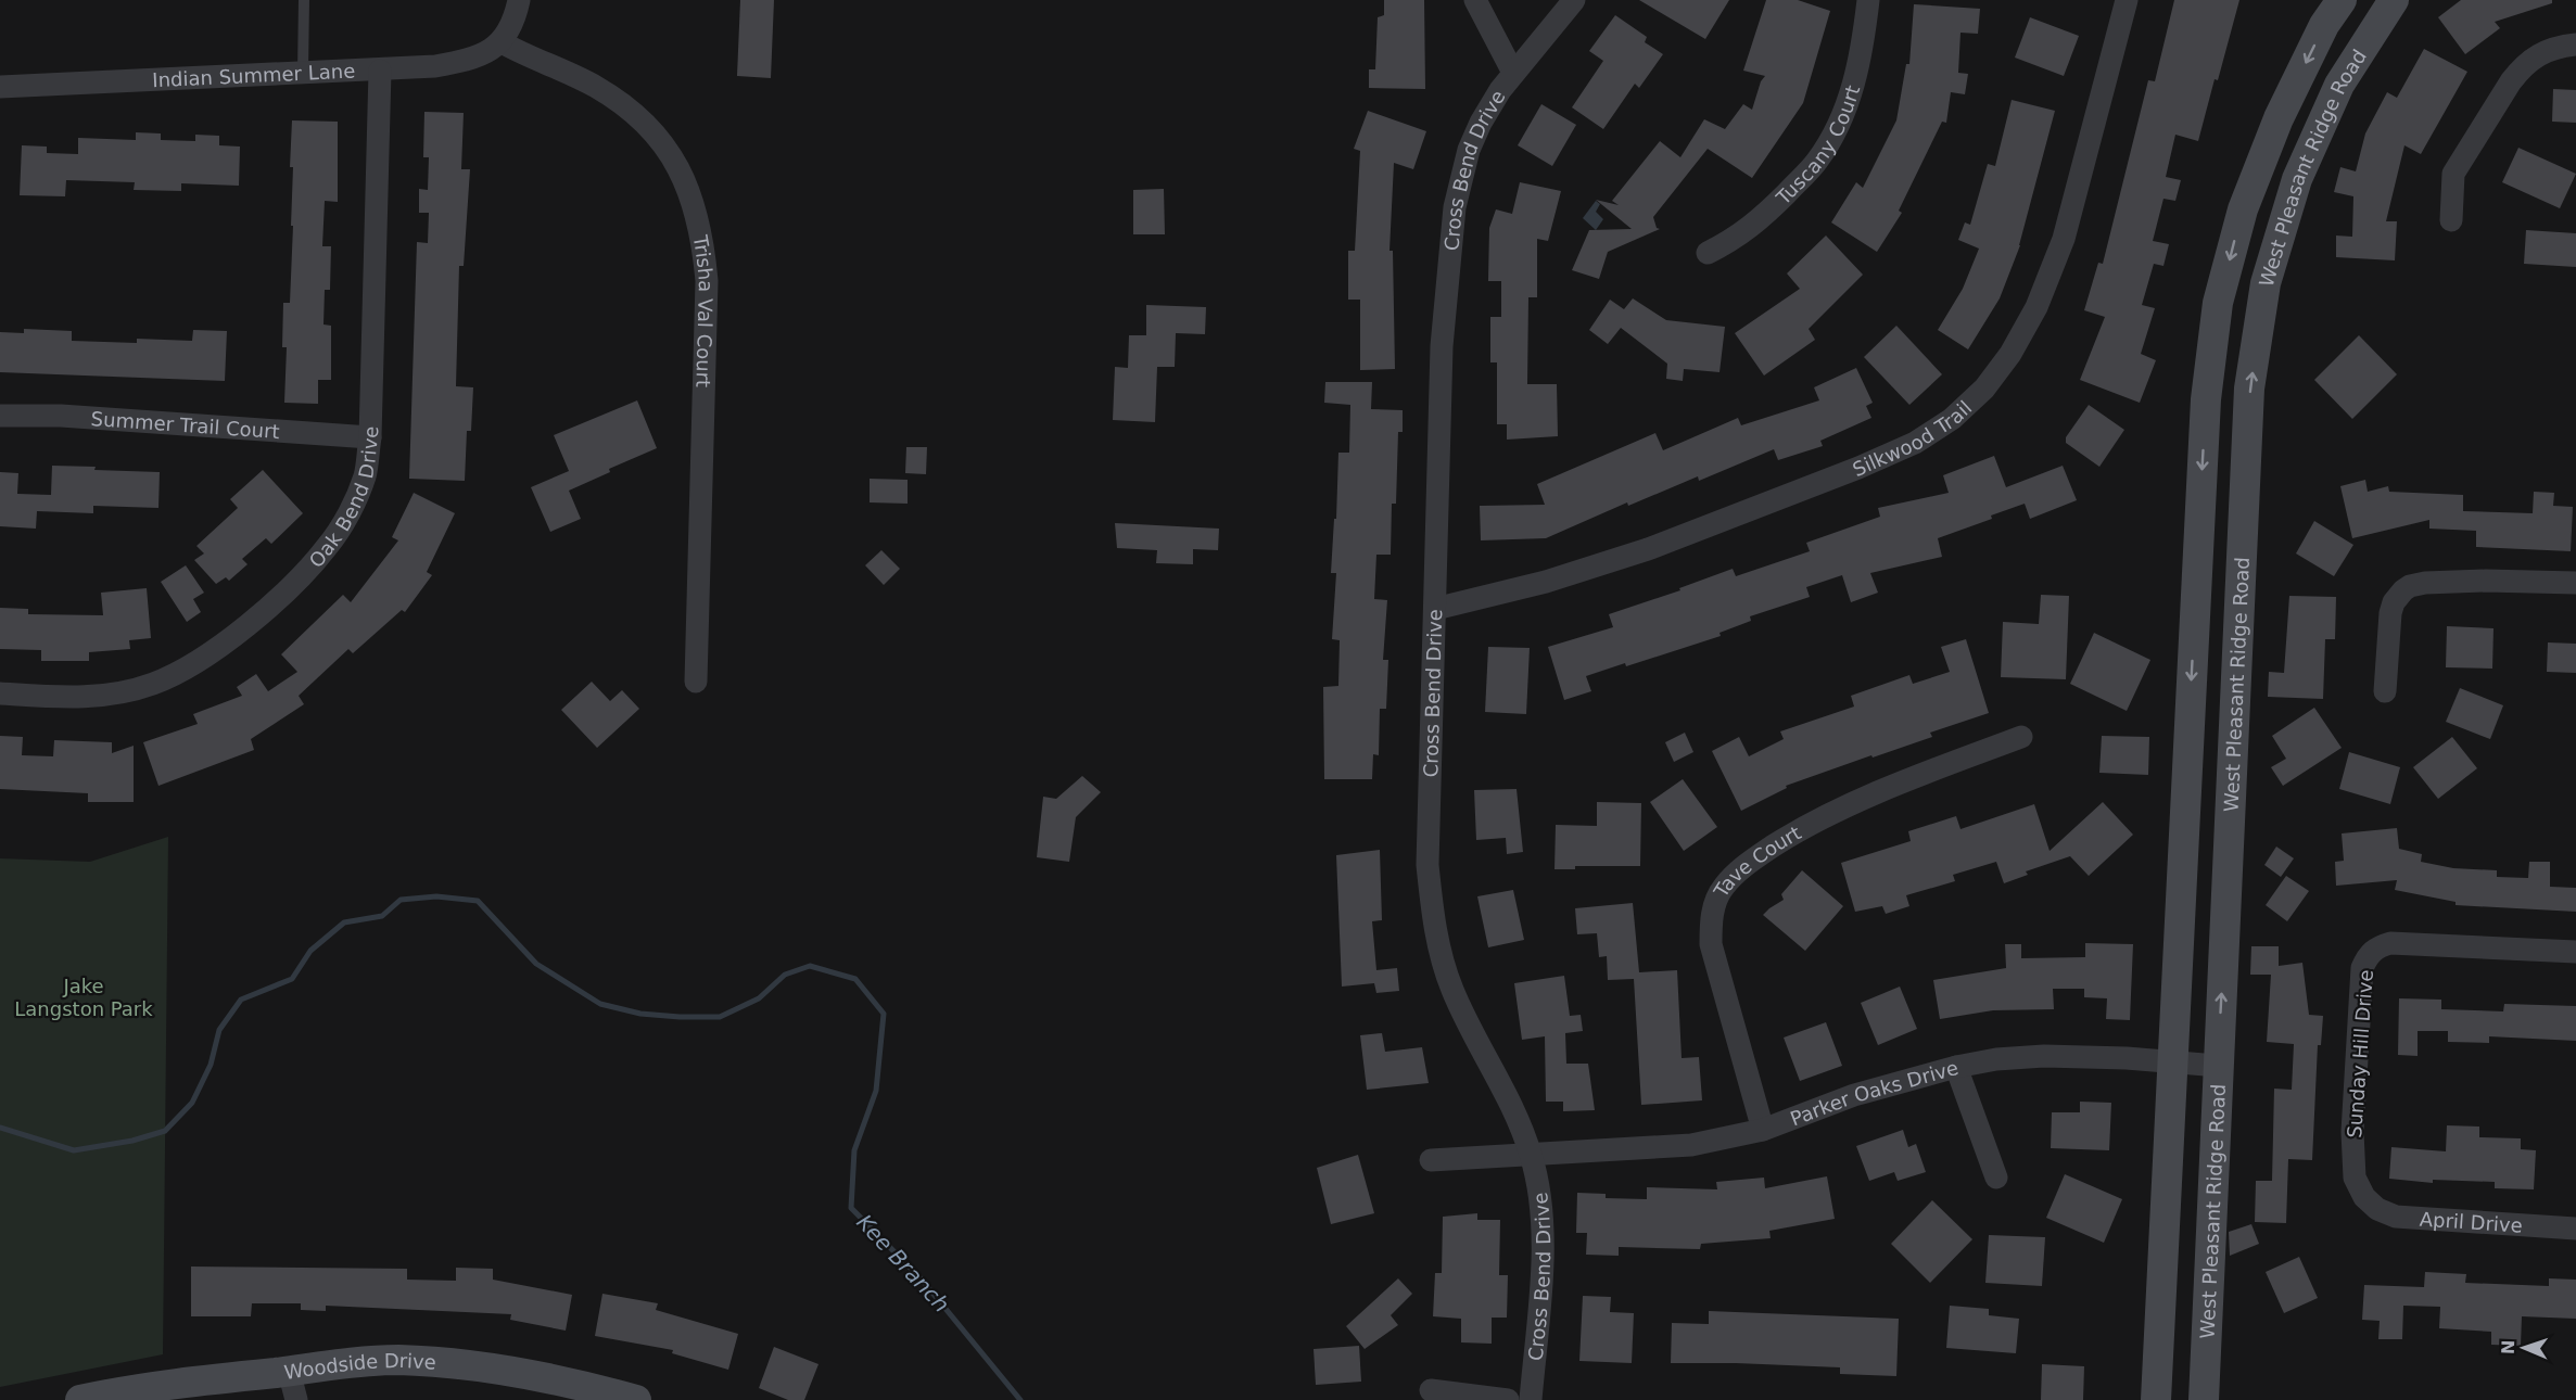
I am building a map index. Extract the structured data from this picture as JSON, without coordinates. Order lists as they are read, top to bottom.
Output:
{
  "streets": {
    "main road": ["West Pleasant Ridge Road", "Woodside Drive"],
    "street": [
      "Indian Summer Lane",
      "Tuscany Court",
      "Cross Bend Drive",
      "Trisha Val Court",
      "Summer Trail Court",
      "Silkwood Trail",
      "Oak Bend Drive",
      "Tave Court",
      "Sunday Hill Drive",
      "Parker Oaks Drive",
      "April Drive"
    ]
  },
  "crossings": [
    ["Indian Summer Lane", "Trisha Val Court"],
    ["Indian Summer Lane", "Oak Bend Drive"],
    ["West Pleasant Ridge Road", "Parker Oaks Drive"],
    ["Cross Bend Drive", "Silkwood Trail"],
    ["Cross Bend Drive", "Parker Oaks Drive"],
    ["Summer Trail Court", "Oak Bend Drive"],
    ["Tave Court", "Parker Oaks Drive"],
    ["Sunday Hill Drive", "April Drive"]
  ],
  "water": ["Kee Branch"],
  "parks": ["Jake Langston Park"],
  "north": "left"
}
